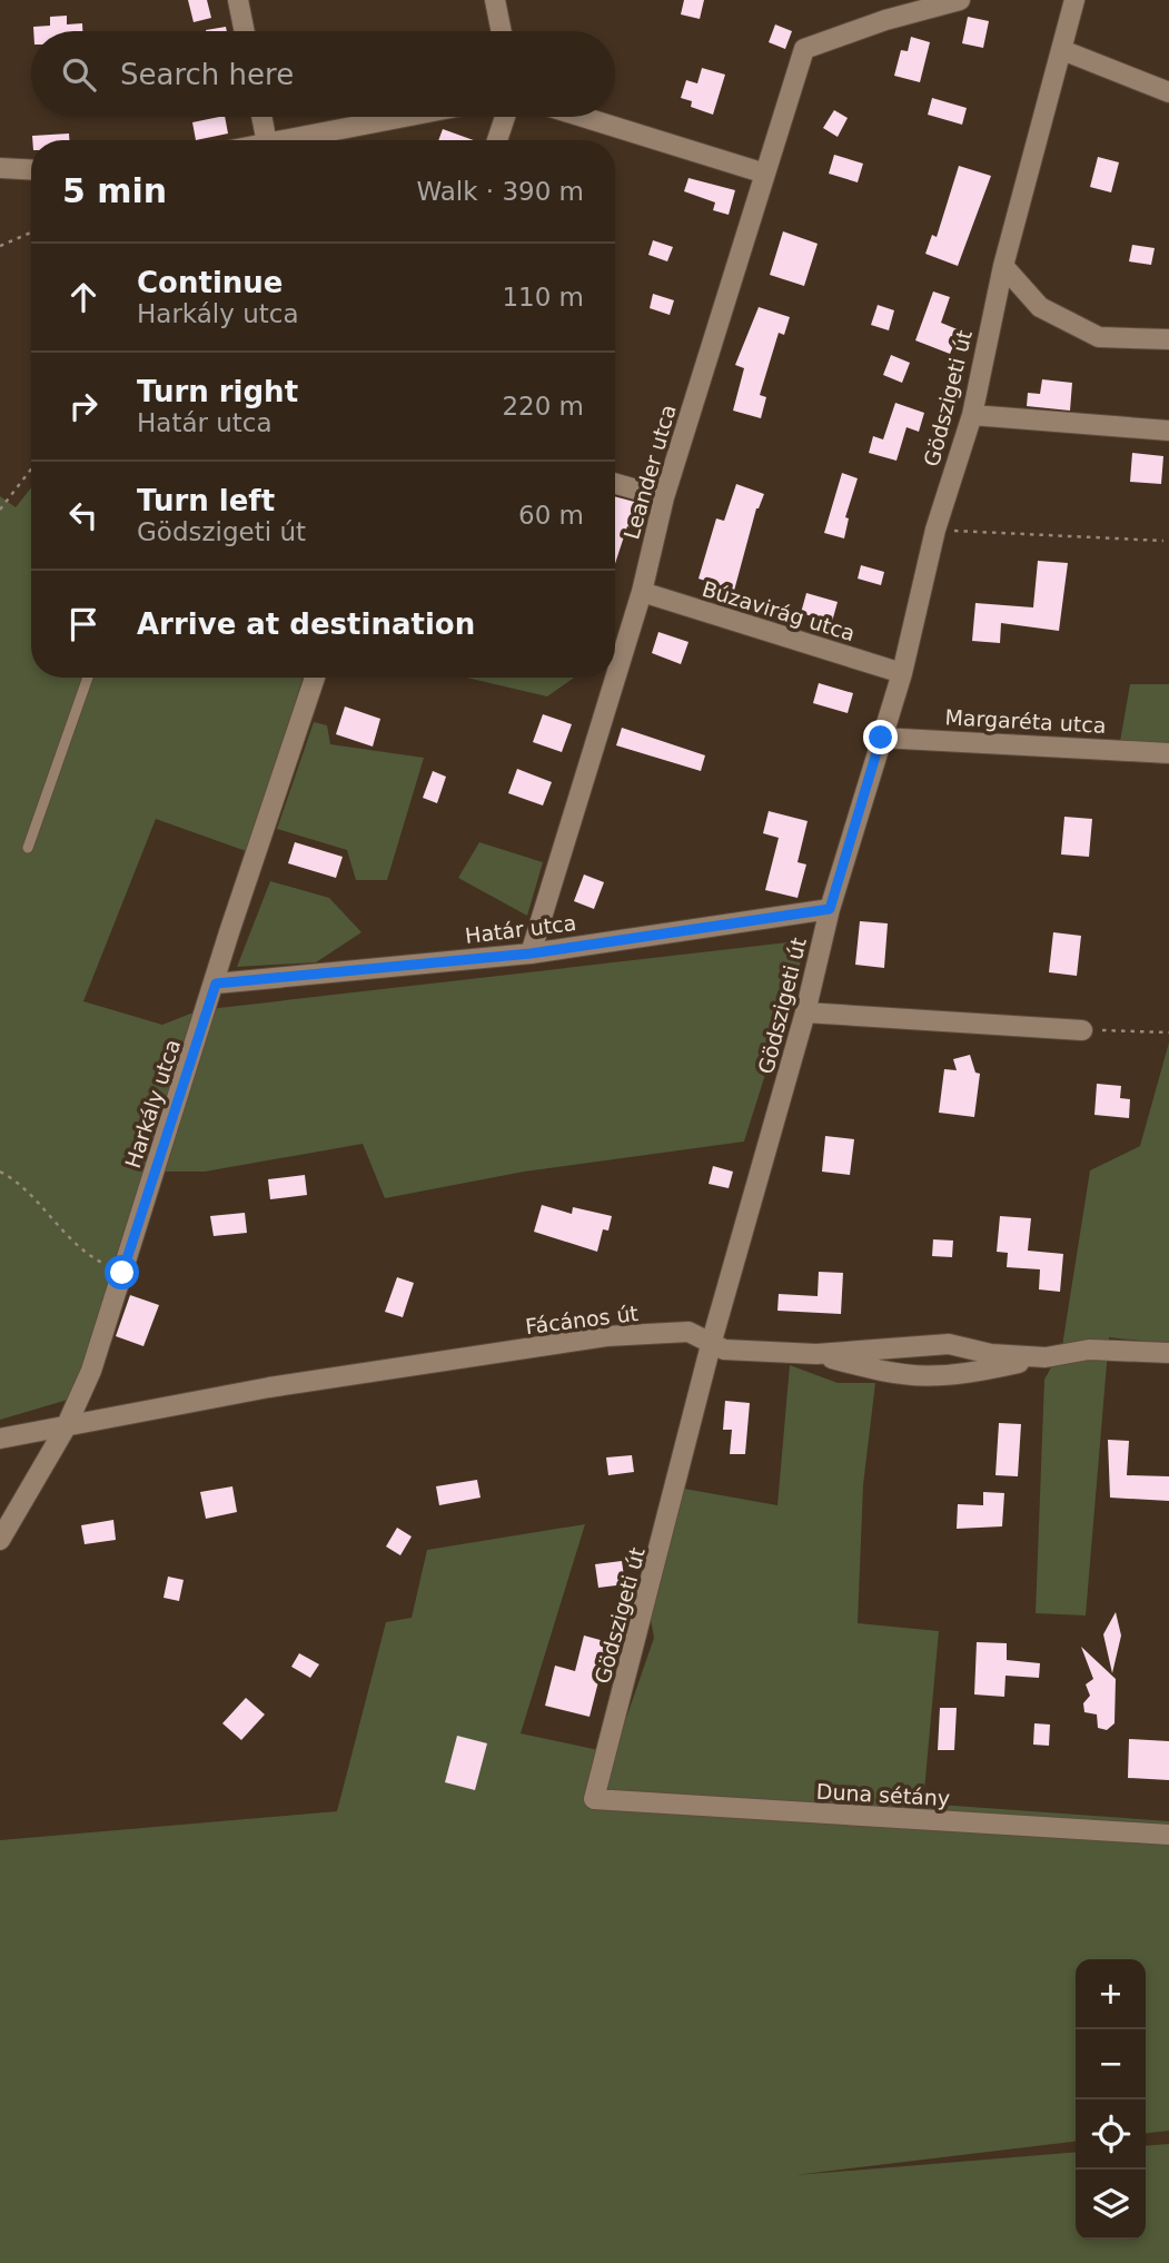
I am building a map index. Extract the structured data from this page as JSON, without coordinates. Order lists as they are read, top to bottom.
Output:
{
  "streets": {
    "street": [
      "Gödszigeti út",
      "Leander utca",
      "Búzavirág utca",
      "Margaréta utca",
      "Határ utca",
      "Harkály utca",
      "Fácános út",
      "Duna sétány"
    ]
  },
  "crossings": [
    ["Gödszigeti út", "Búzavirág utca"],
    ["Gödszigeti út", "Margaréta utca"],
    ["Gödszigeti út", "Határ utca"],
    ["Gödszigeti út", "Fácános út"],
    ["Gödszigeti út", "Duna sétány"],
    ["Leander utca", "Búzavirág utca"],
    ["Leander utca", "Határ utca"],
    ["Határ utca", "Harkály utca"],
    ["Harkály utca", "Fácános út"]
  ],
  "page": {
    "search": "Search here",
    "heading": ["5 min", "Walk · 390 m"],
    "list": [
      ["Continue", "Harkály utca", "110 m"],
      ["Turn right", "Határ utca", "220 m"],
      ["Turn left", "Gödszigeti út", "60 m"],
      "Arrive at destination"
    ],
    "map_buttons": ["+", "−"]
  }
}
